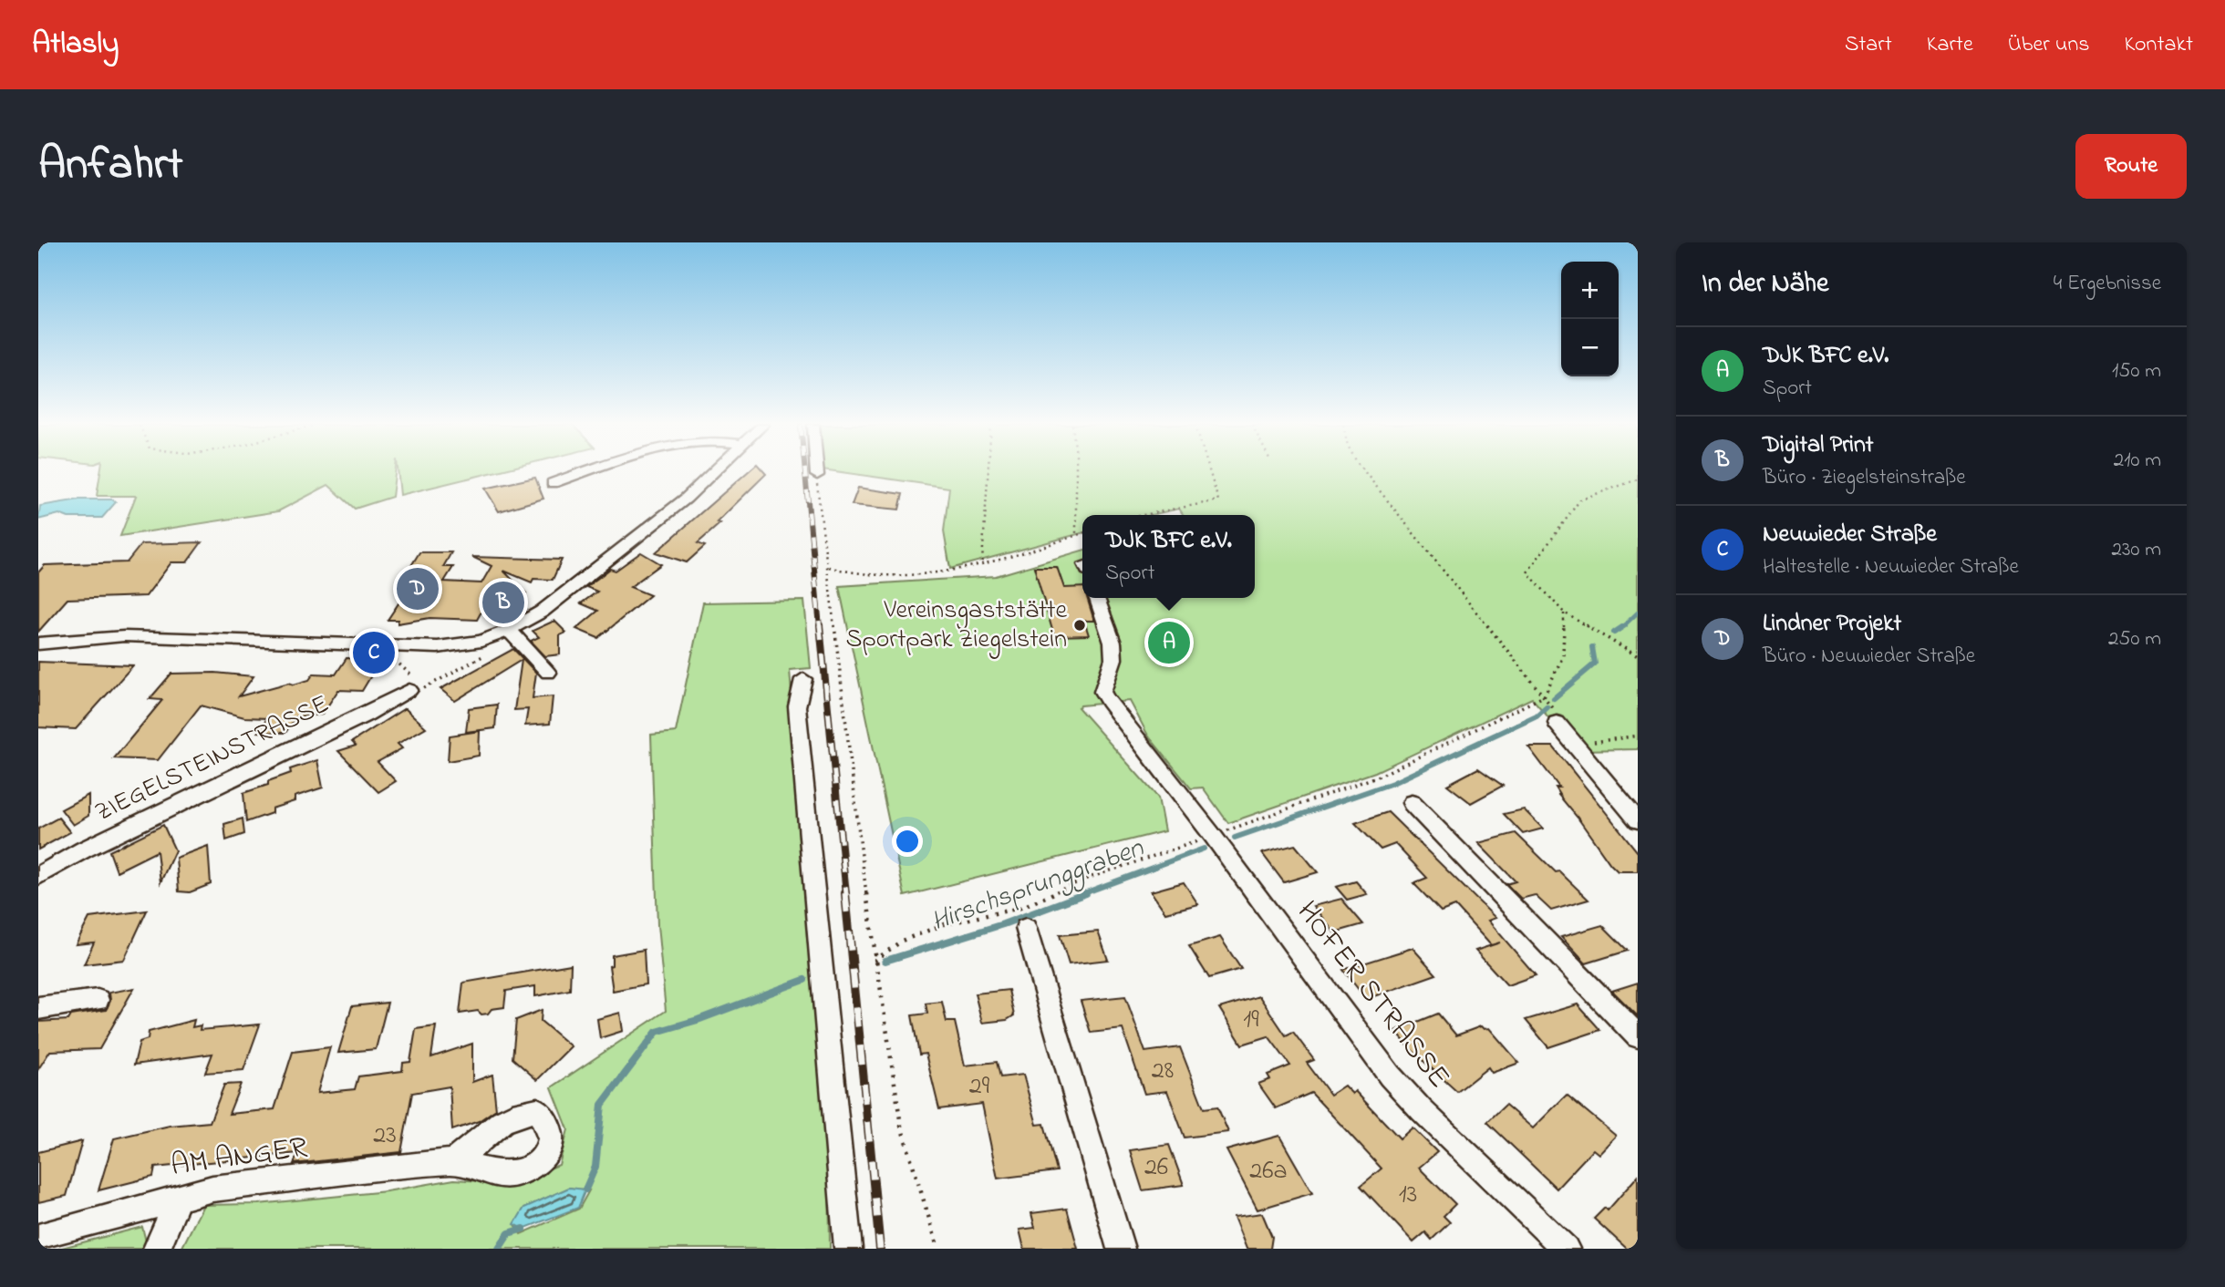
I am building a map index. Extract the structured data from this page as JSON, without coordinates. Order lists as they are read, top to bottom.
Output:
{
  "streets": {
    "street": ["ZIEGELSTEINSTRASSE", "HOFER STRASSE", "AM ANGER"]
  },
  "water": ["Hirschsprunggraben"],
  "places": ["Vereinsgaststätte Sportpark Ziegelstein"],
  "house_numbers": [
    "19",
    "28",
    "29",
    "23",
    "26",
    "26a",
    "13"
  ],
  "page": {
    "header": "Atlasly",
    "nav": [
      "Start",
      "Karte",
      "Über uns",
      "Kontakt"
    ],
    "title": "Anfahrt",
    "buttons": "Route",
    "heading": ["In der Nähe", "4 Ergebnisse"],
    "map_buttons": ["+", "−"],
    "list": [
      {
        "mark": "A",
        "name": "DJK BFC e.V.",
        "note": "Sport",
        "value": "150 m"
      },
      {
        "mark": "B",
        "name": "Digital Print",
        "note": "Büro · Ziegelsteinstraße",
        "value": "210 m"
      },
      {
        "mark": "C",
        "name": "Neuwieder Straße",
        "note": "Haltestelle · Neuwieder Straße",
        "value": "230 m"
      },
      {
        "mark": "D",
        "name": "Lindner Projekt",
        "note": "Büro · Neuwieder Straße",
        "value": "250 m"
      }
    ],
    "popup": ["DJK BFC e.V.", "Sport"],
    "pins": [
      "D",
      "B",
      "A",
      "C"
    ]
  }
}
